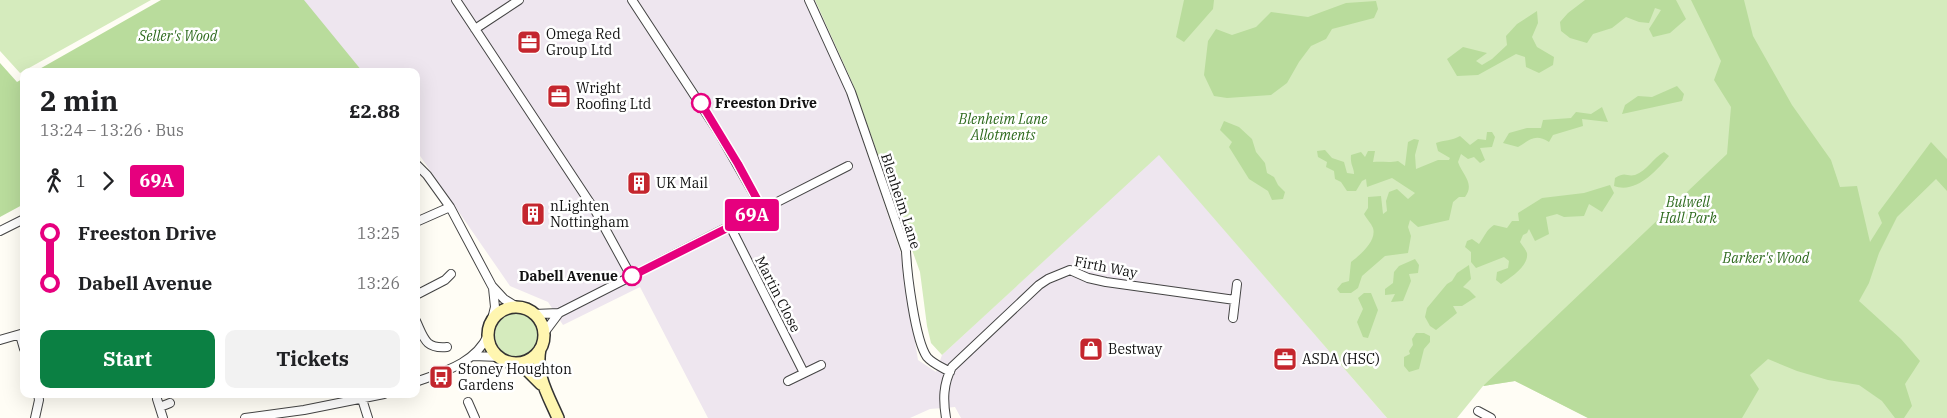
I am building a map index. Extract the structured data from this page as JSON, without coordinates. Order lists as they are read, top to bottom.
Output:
{
  "streets": {
    "street": ["Blenheim Lane", "Firth Way", "Martin Close"]
  },
  "crossings": [
    ["Blenheim Lane", "Firth Way"]
  ],
  "parks": [
    "Seller's Wood",
    "Blenheim Lane Allotments",
    "Bulwell Hall Park",
    "Barker's Wood"
  ],
  "places": {
    "office": ["Omega Red Group Ltd", "Wright Roofing Ltd", "ASDA (HSC)"],
    "other": ["Freeston Drive", "Dabell Avenue"],
    "building": ["UK Mail", "nLighten Nottingham"],
    "shop": ["Bestway"],
    "bus stop": ["Stoney Houghton Gardens"]
  },
  "lines": ["bus line 69A"],
  "page": {
    "on_map": "69A",
    "heading": ["2 min", "13:24 – 13:26 · Bus", "£2.88"],
    "legs": ["1", "69A"],
    "list": [
      {
        "name": "Freeston Drive",
        "value": "13:25"
      },
      {
        "name": "Dabell Avenue",
        "value": "13:26"
      }
    ],
    "buttons": ["Start", "Tickets"]
  }
}
